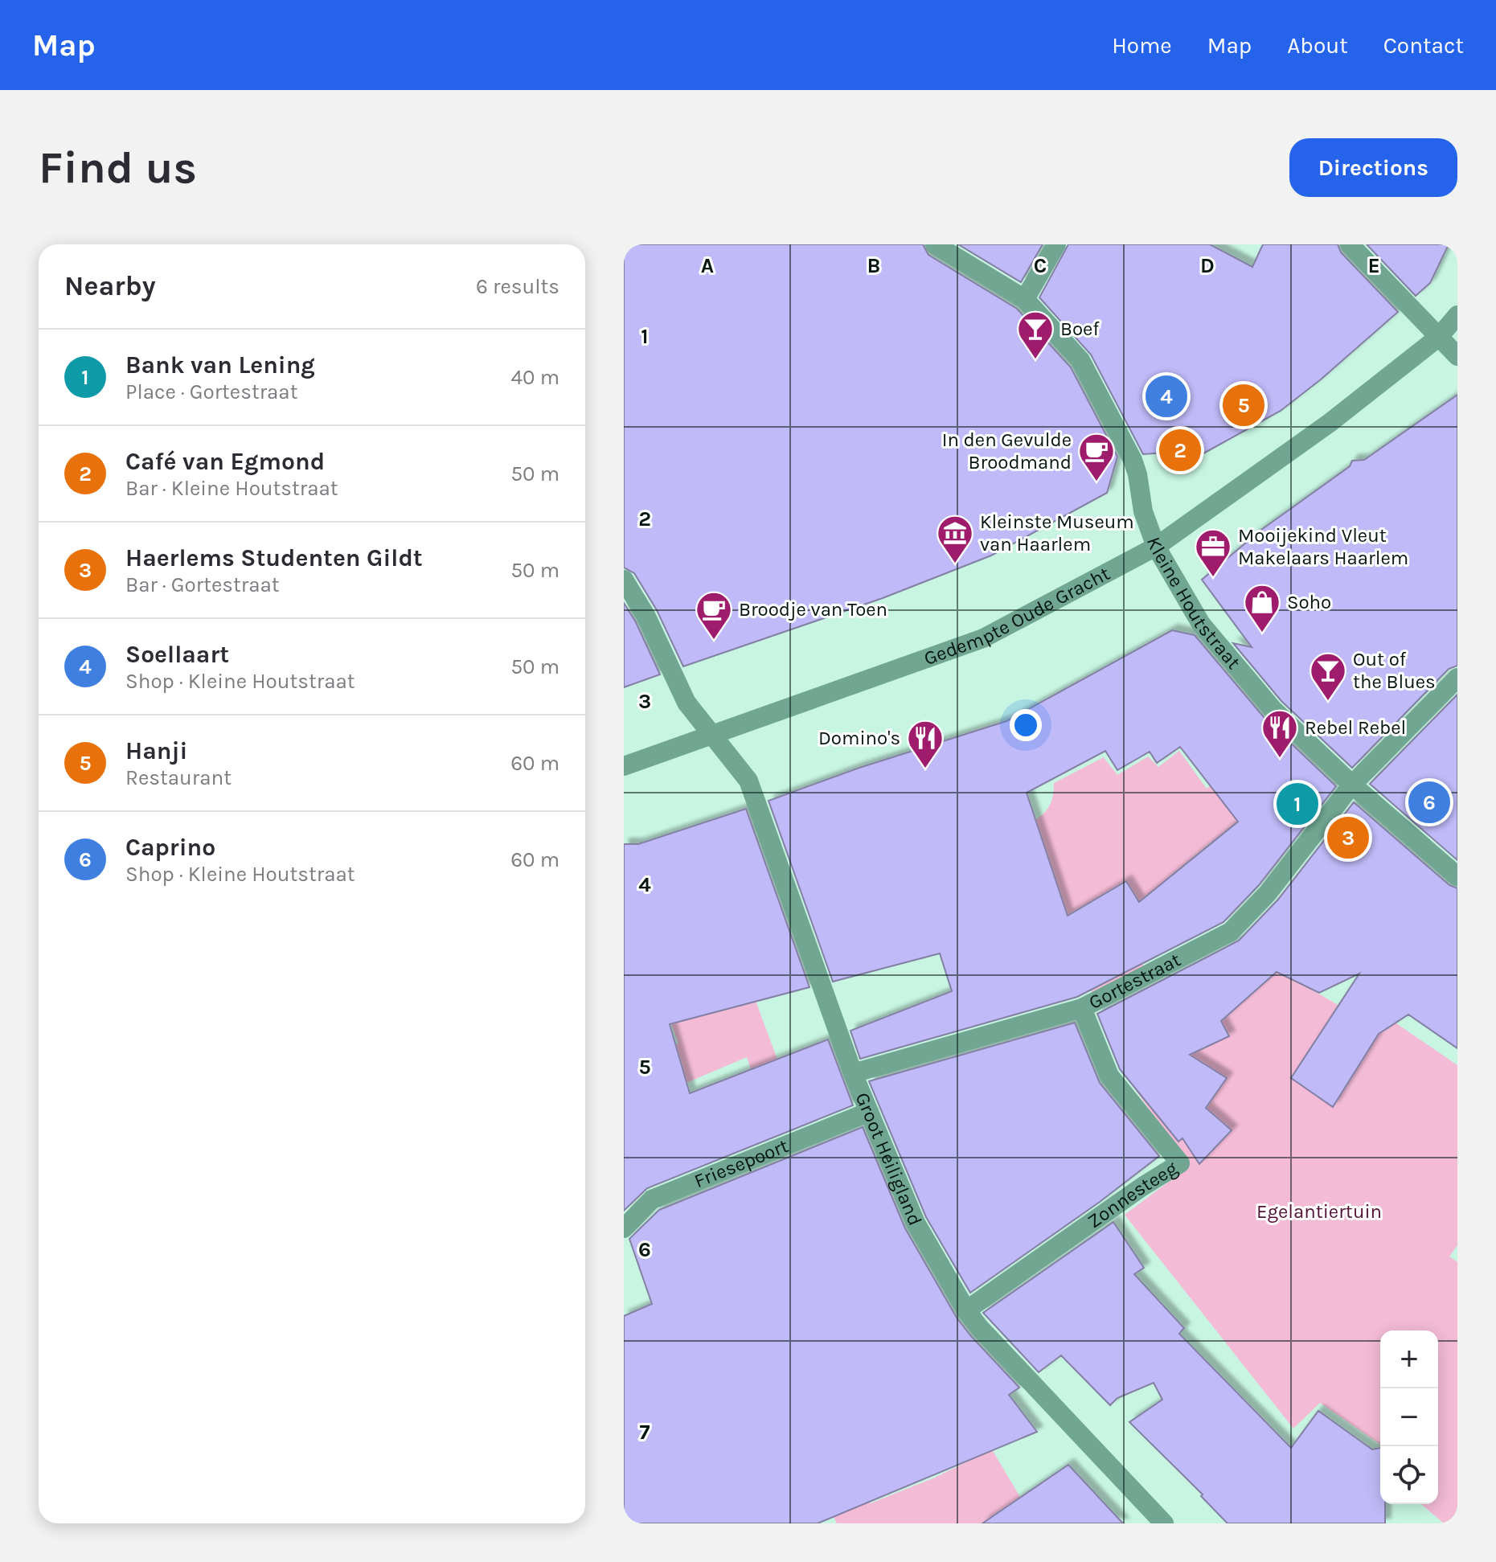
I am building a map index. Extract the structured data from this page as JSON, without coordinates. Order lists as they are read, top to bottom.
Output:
{
  "streets": {
    "street": [
      "Kleine Houtstraat",
      "Gedempte Oude Gracht",
      "Gortestraat",
      "Groot Heiligland",
      "Friesepoort",
      "Zonnesteeg"
    ]
  },
  "crossings": [
    ["Kleine Houtstraat", "Gedempte Oude Gracht"],
    ["Kleine Houtstraat", "Gortestraat"],
    ["Gedempte Oude Gracht", "Groot Heiligland"],
    ["Gortestraat", "Groot Heiligland"],
    ["Gortestraat", "Zonnesteeg"],
    ["Groot Heiligland", "Friesepoort"],
    ["Groot Heiligland", "Zonnesteeg"]
  ],
  "parks": ["Egelantiertuin"],
  "places": {
    "bar": ["Boef", "Out of the Blues"],
    "cafe": ["In den Gevulde Broodmand", "Broodje van Toen"],
    "museum": ["Kleinste Museum van Haarlem"],
    "office": ["Mooijekind Vleut Makelaars Haarlem"],
    "shop": ["Soho"],
    "restaurant": ["Rebel Rebel", "Domino's"]
  },
  "page": {
    "header": "Map",
    "nav": [
      "Home",
      "Map",
      "About",
      "Contact"
    ],
    "buttons": "Directions",
    "title": "Find us",
    "heading": ["Nearby", "6 results"],
    "list": [
      {
        "mark": "1",
        "name": "Bank van Lening",
        "note": "Place · Gortestraat",
        "value": "40 m"
      },
      {
        "mark": "2",
        "name": "Café van Egmond",
        "note": "Bar · Kleine Houtstraat",
        "value": "50 m"
      },
      {
        "mark": "3",
        "name": "Haerlems Studenten Gildt",
        "note": "Bar · Gortestraat",
        "value": "50 m"
      },
      {
        "mark": "4",
        "name": "Soellaart",
        "note": "Shop · Kleine Houtstraat",
        "value": "50 m"
      },
      {
        "mark": "5",
        "name": "Hanji",
        "note": "Restaurant",
        "value": "60 m"
      },
      {
        "mark": "6",
        "name": "Caprino",
        "note": "Shop · Kleine Houtstraat",
        "value": "60 m"
      }
    ],
    "pins": [
      "4",
      "5",
      "2",
      "6",
      "1",
      "3"
    ],
    "map_buttons": ["+", "−"]
  },
  "grid": {
    "columns": [
      "A",
      "B",
      "C",
      "D",
      "E"
    ],
    "rows": [
      "1",
      "2",
      "3",
      "4",
      "5",
      "6",
      "7"
    ]
  }
}
